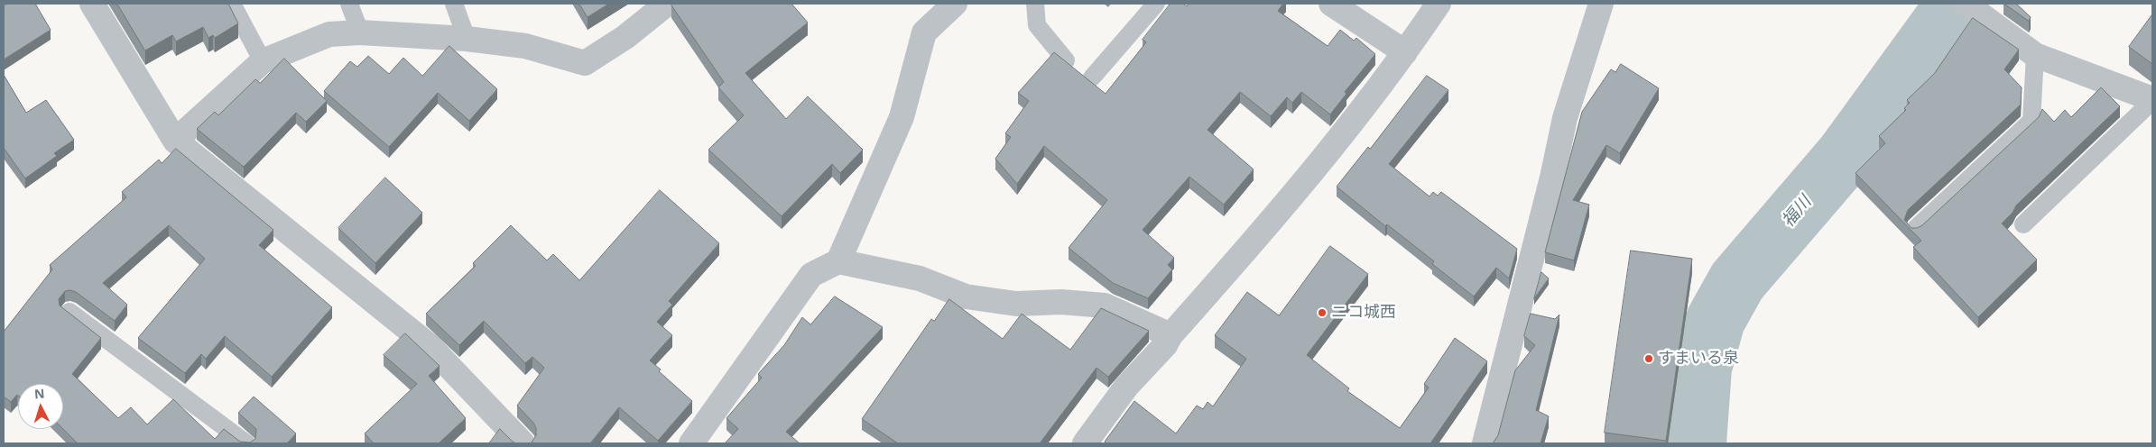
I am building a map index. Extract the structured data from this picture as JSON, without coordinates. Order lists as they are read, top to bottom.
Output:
{
  "water": ["福川"],
  "places": ["ニコ城西", "すまいる泉"],
  "north": "top"
}
